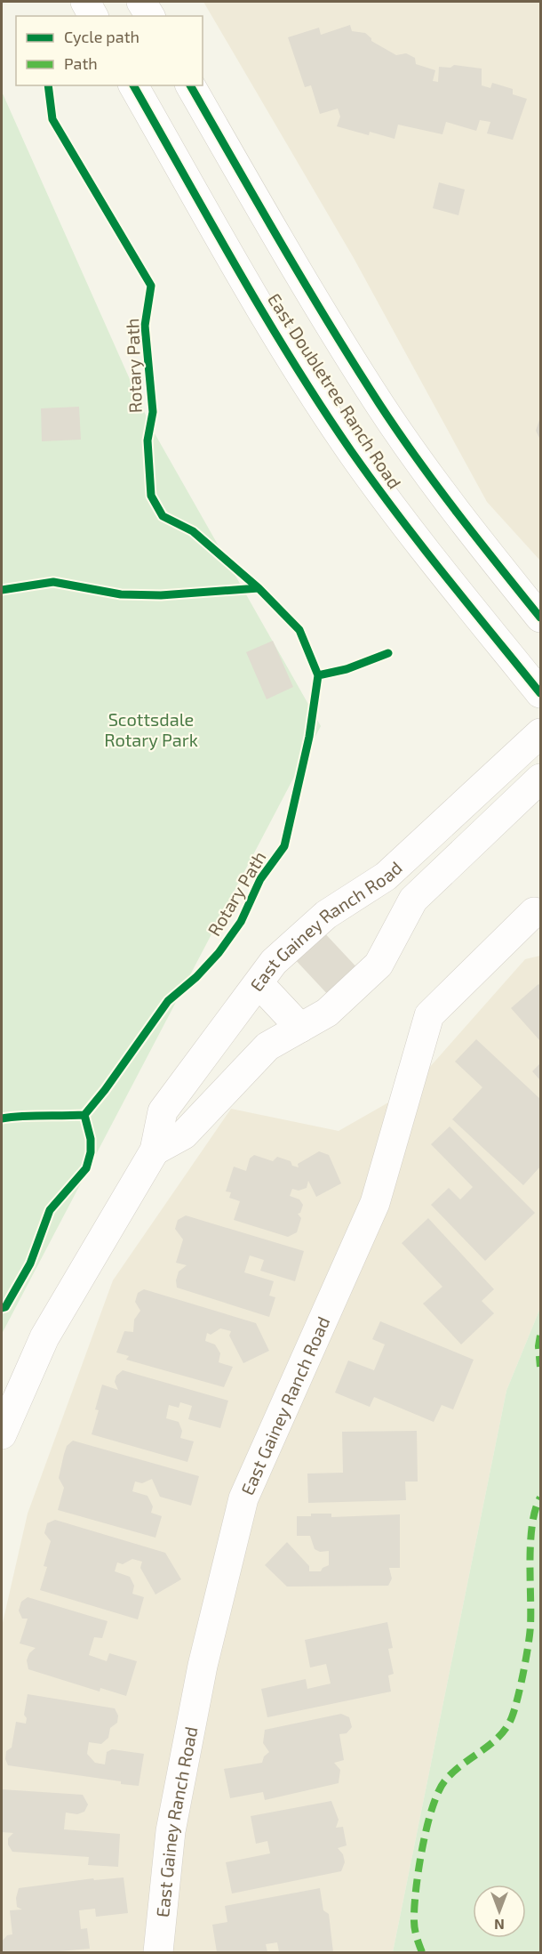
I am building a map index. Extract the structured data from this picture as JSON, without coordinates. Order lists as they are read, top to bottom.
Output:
{
  "streets": {
    "street": ["East Doubletree Ranch Road", "East Gainey Ranch Road"],
    "cycle path": ["Rotary Path"]
  },
  "parks": ["Scottsdale Rotary Park"],
  "legend": ["Cycle path", "Path"],
  "north": "bottom"
}
